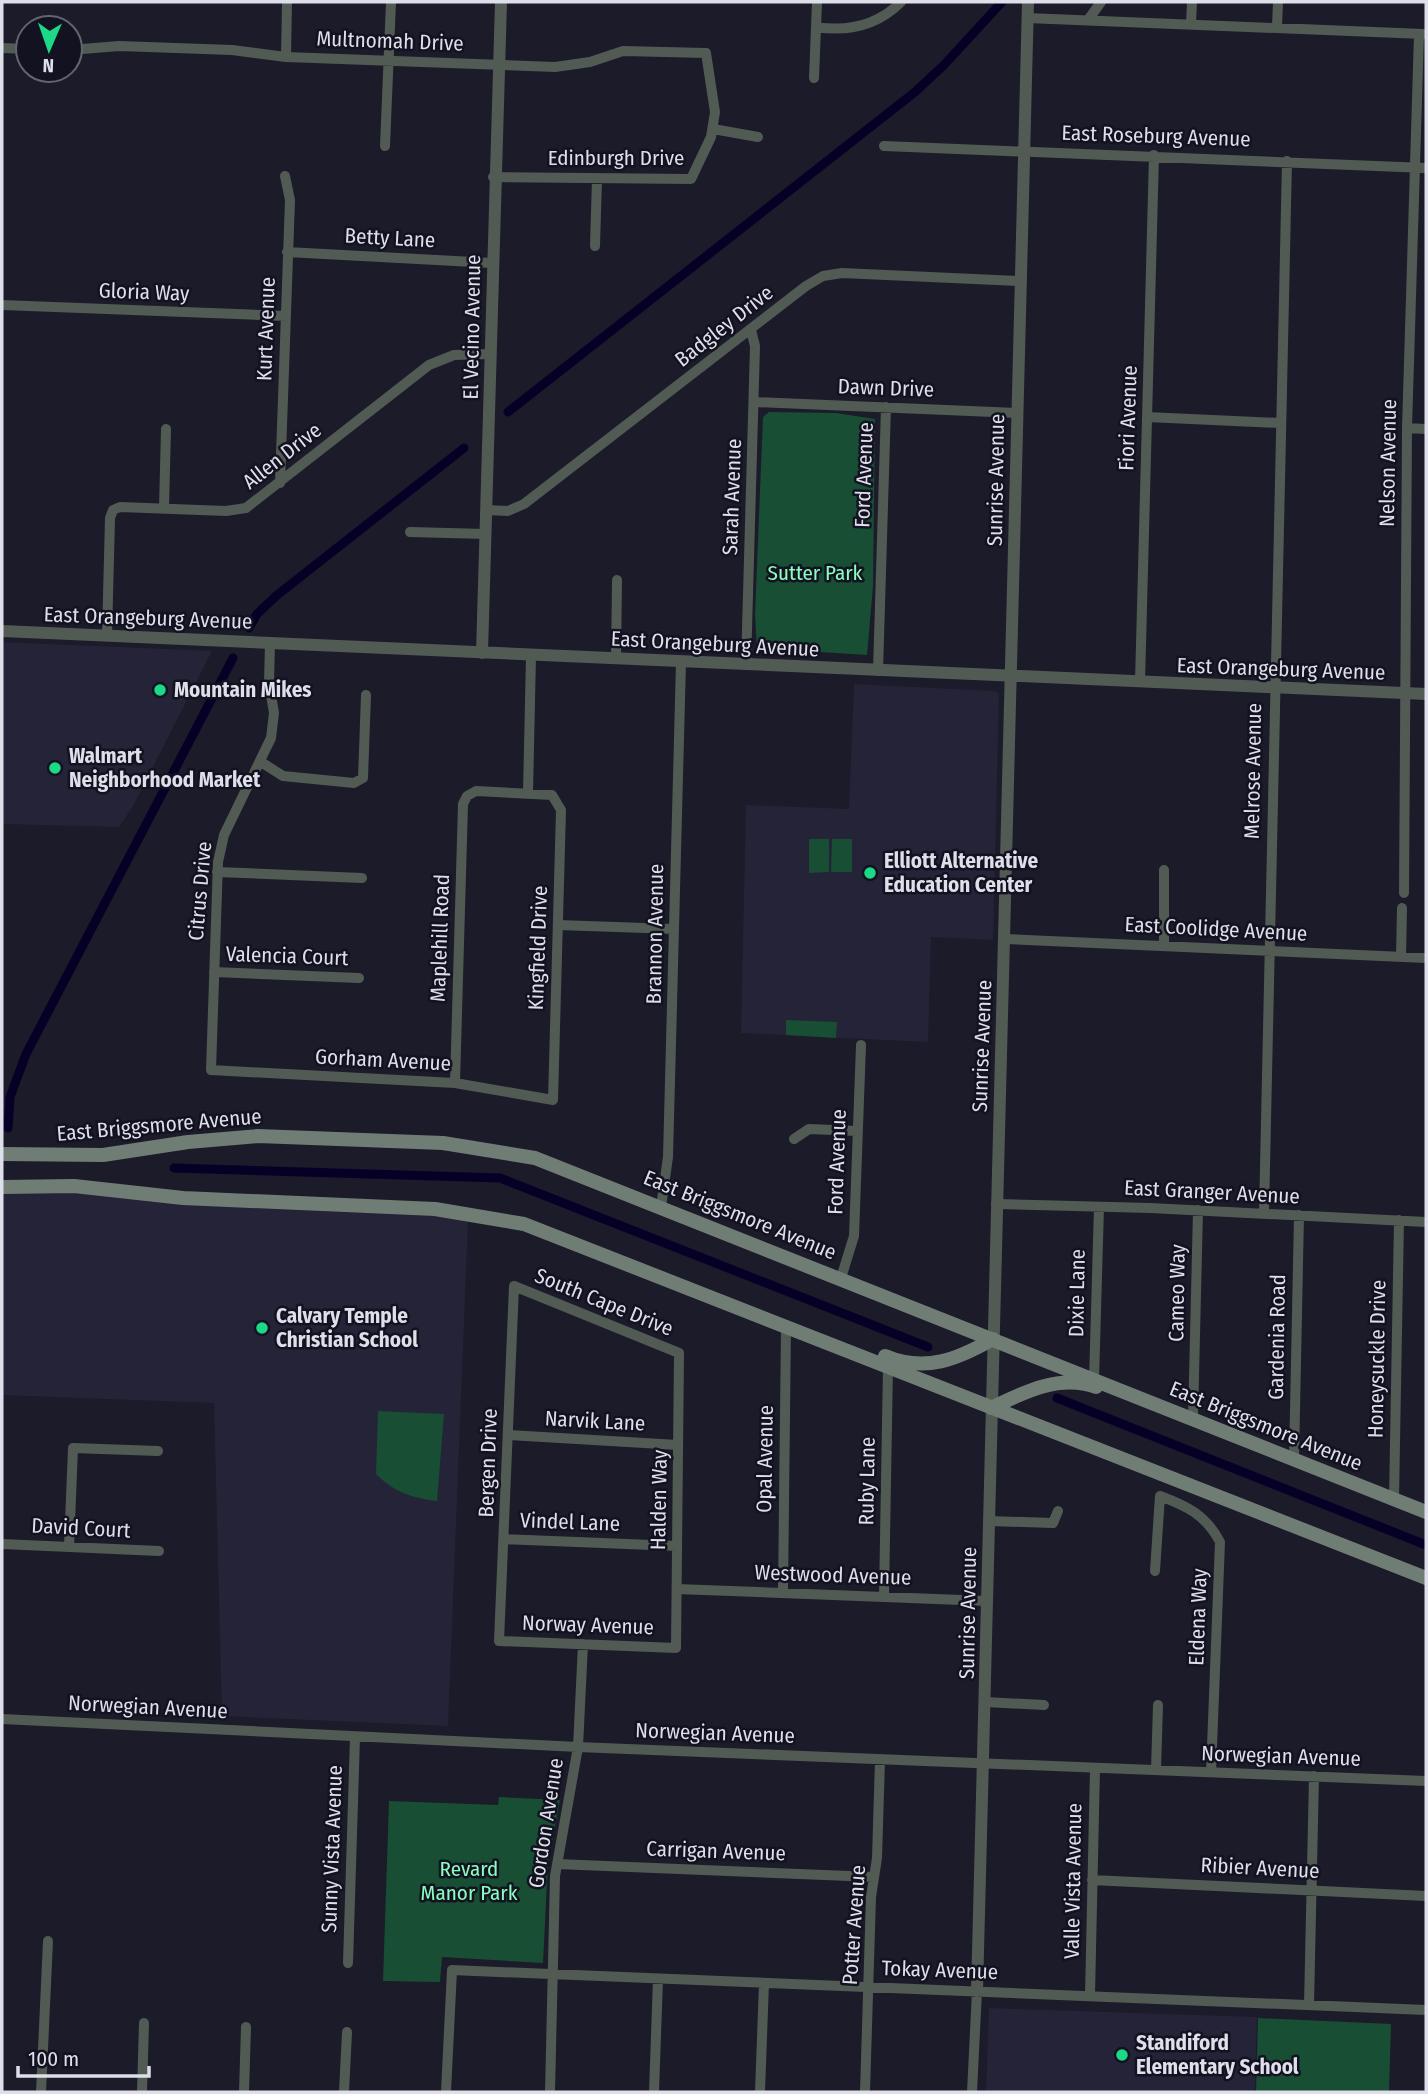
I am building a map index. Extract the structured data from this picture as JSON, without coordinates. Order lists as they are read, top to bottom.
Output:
{
  "streets": {
    "main road": ["East Briggsmore Avenue"],
    "street": [
      "Multnomah Drive",
      "East Roseburg Avenue",
      "Edinburgh Drive",
      "Betty Lane",
      "Gloria Way",
      "Badgley Drive",
      "El Vecino Avenue",
      "Kurt Avenue",
      "Dawn Drive",
      "Fiori Avenue",
      "Allen Drive",
      "Nelson Avenue",
      "Ford Avenue",
      "Sunrise Avenue",
      "Sarah Avenue",
      "East Orangeburg Avenue",
      "Melrose Avenue",
      "Citrus Drive",
      "East Coolidge Avenue",
      "Brannon Avenue",
      "Maplehill Road",
      "Kingfield Drive",
      "Valencia Court",
      "Gorham Avenue",
      "East Granger Avenue",
      "Dixie Lane",
      "Cameo Way",
      "South Cape Drive",
      "Gardenia Road",
      "Honeysuckle Drive",
      "Narvik Lane",
      "Opal Avenue",
      "Bergen Drive",
      "Ruby Lane",
      "Halden Way",
      "Vindel Lane",
      "David Court",
      "Westwood Avenue",
      "Eldena Way",
      "Norway Avenue",
      "Norwegian Avenue",
      "Gordon Avenue",
      "Sunny Vista Avenue",
      "Carrigan Avenue",
      "Ribier Avenue",
      "Valle Vista Avenue",
      "Potter Avenue",
      "Tokay Avenue"
    ]
  },
  "crossings": [
    ["Multnomah Drive", "Edinburgh Drive"],
    ["Multnomah Drive", "El Vecino Avenue"],
    ["East Roseburg Avenue", "Fiori Avenue"],
    ["East Roseburg Avenue", "Nelson Avenue"],
    ["East Roseburg Avenue", "Sunrise Avenue"],
    ["East Roseburg Avenue", "Melrose Avenue"],
    ["Edinburgh Drive", "El Vecino Avenue"],
    ["Betty Lane", "El Vecino Avenue"],
    ["Betty Lane", "Kurt Avenue"],
    ["Gloria Way", "Kurt Avenue"],
    ["Badgley Drive", "El Vecino Avenue"],
    ["Badgley Drive", "Sunrise Avenue"],
    ["Badgley Drive", "Sarah Avenue"],
    ["El Vecino Avenue", "Allen Drive"],
    ["El Vecino Avenue", "East Orangeburg Avenue"],
    ["Kurt Avenue", "Allen Drive"],
    ["Dawn Drive", "Ford Avenue"],
    ["Dawn Drive", "Sunrise Avenue"],
    ["Dawn Drive", "Sarah Avenue"],
    ["Fiori Avenue", "East Orangeburg Avenue"],
    ["Allen Drive", "East Orangeburg Avenue"],
    ["Nelson Avenue", "East Orangeburg Avenue"],
    ["Ford Avenue", "East Orangeburg Avenue"],
    ["Ford Avenue", "East Briggsmore Avenue"],
    ["Sunrise Avenue", "East Orangeburg Avenue"],
    ["Sunrise Avenue", "East Coolidge Avenue"],
    ["Sunrise Avenue", "East Briggsmore Avenue"],
    ["Sunrise Avenue", "East Granger Avenue"],
    ["Sunrise Avenue", "Westwood Avenue"],
    ["Sunrise Avenue", "Norwegian Avenue"],
    ["Sunrise Avenue", "Tokay Avenue"],
    ["Sarah Avenue", "East Orangeburg Avenue"],
    ["East Orangeburg Avenue", "Melrose Avenue"],
    ["East Orangeburg Avenue", "Citrus Drive"],
    ["East Orangeburg Avenue", "Brannon Avenue"],
    ["Melrose Avenue", "East Coolidge Avenue"],
    ["Melrose Avenue", "East Granger Avenue"],
    ["Citrus Drive", "Valencia Court"],
    ["Citrus Drive", "Gorham Avenue"],
    ["Brannon Avenue", "East Briggsmore Avenue"],
    ["Maplehill Road", "Kingfield Drive"],
    ["Maplehill Road", "Gorham Avenue"],
    ["Kingfield Drive", "Gorham Avenue"],
    ["East Briggsmore Avenue", "Dixie Lane"],
    ["East Briggsmore Avenue", "Cameo Way"],
    ["East Briggsmore Avenue", "Gardenia Road"],
    ["East Briggsmore Avenue", "Honeysuckle Drive"],
    ["East Granger Avenue", "Dixie Lane"],
    ["East Granger Avenue", "Cameo Way"],
    ["East Granger Avenue", "Gardenia Road"],
    ["East Granger Avenue", "Honeysuckle Drive"],
    ["South Cape Drive", "Bergen Drive"],
    ["South Cape Drive", "Halden Way"],
    ["Narvik Lane", "Bergen Drive"],
    ["Narvik Lane", "Halden Way"],
    ["Opal Avenue", "Westwood Avenue"],
    ["Bergen Drive", "Vindel Lane"],
    ["Bergen Drive", "Norway Avenue"],
    ["Ruby Lane", "Westwood Avenue"],
    ["Halden Way", "Vindel Lane"],
    ["Halden Way", "Westwood Avenue"],
    ["Halden Way", "Norway Avenue"],
    ["Eldena Way", "Norwegian Avenue"],
    ["Norway Avenue", "Gordon Avenue"],
    ["Norwegian Avenue", "Gordon Avenue"],
    ["Norwegian Avenue", "Sunny Vista Avenue"],
    ["Norwegian Avenue", "Valle Vista Avenue"],
    ["Norwegian Avenue", "Potter Avenue"],
    ["Gordon Avenue", "Carrigan Avenue"],
    ["Gordon Avenue", "Tokay Avenue"],
    ["Carrigan Avenue", "Potter Avenue"],
    ["Ribier Avenue", "Valle Vista Avenue"],
    ["Valle Vista Avenue", "Tokay Avenue"],
    ["Potter Avenue", "Tokay Avenue"]
  ],
  "parks": ["Sutter Park", "Revard Manor Park"],
  "places": [
    "Mountain Mikes",
    "Walmart Neighborhood Market",
    "Elliott Alternative Education Center",
    "Calvary Temple Christian School",
    "Standiford Elementary School"
  ],
  "scale_bar": "100 m",
  "north": "bottom"
}
